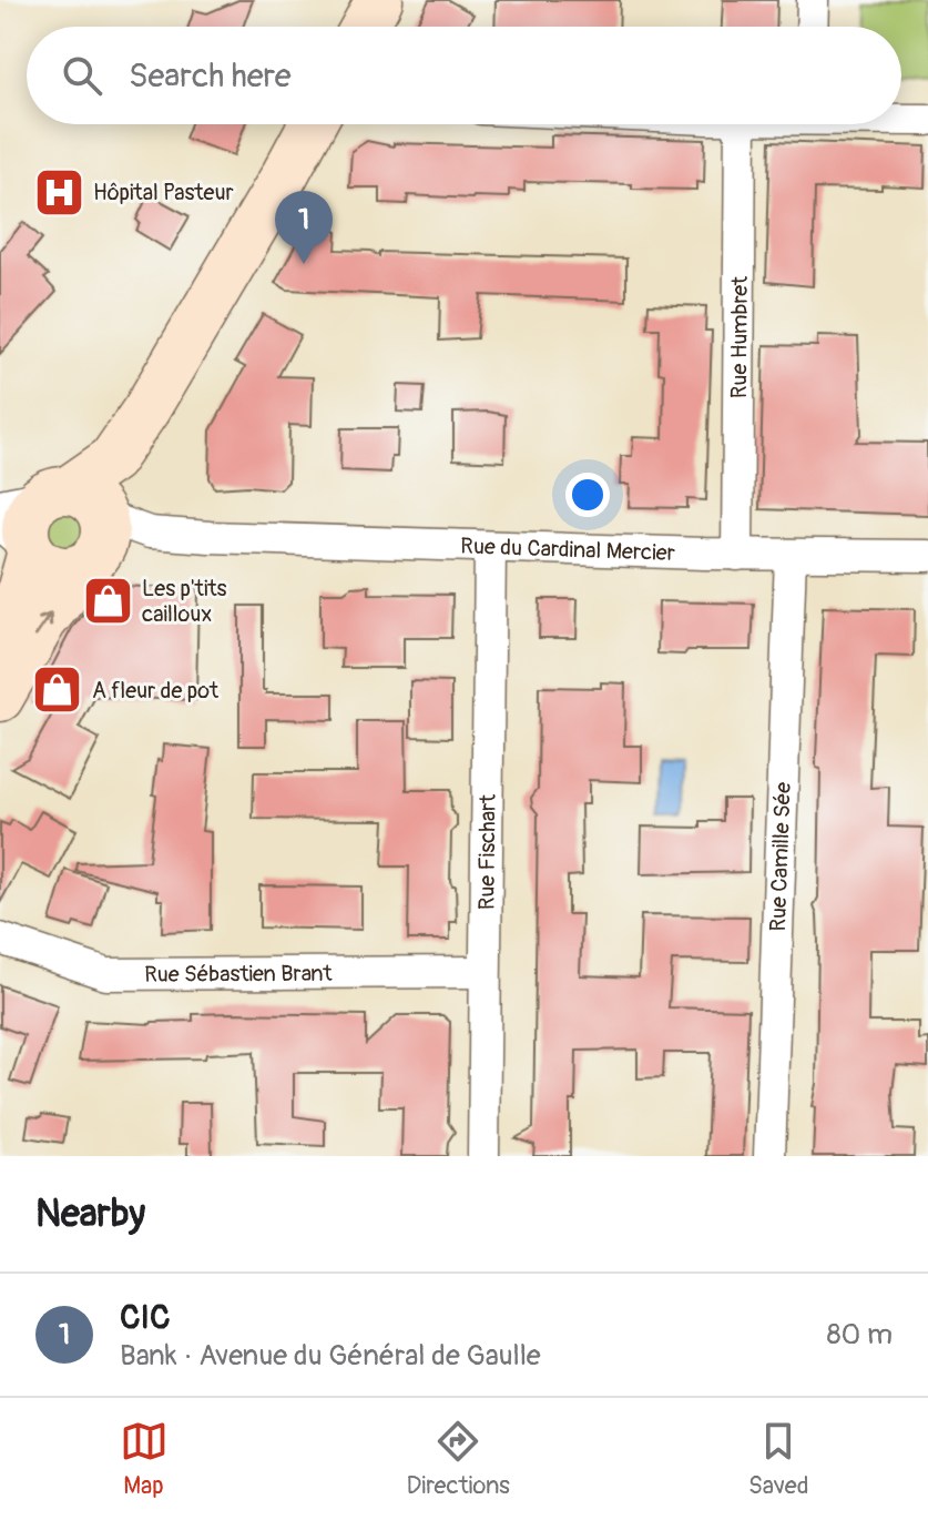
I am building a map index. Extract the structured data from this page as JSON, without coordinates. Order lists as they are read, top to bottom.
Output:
{
  "streets": {
    "street": [
      "Rue Humbret",
      "Rue du Cardinal Mercier",
      "Rue Fischart",
      "Rue Camille Sée",
      "Rue Sébastien Brant"
    ]
  },
  "crossings": [
    ["Rue Humbret", "Rue du Cardinal Mercier"],
    ["Rue du Cardinal Mercier", "Rue Fischart"],
    ["Rue du Cardinal Mercier", "Rue Camille Sée"],
    ["Rue Fischart", "Rue Sébastien Brant"]
  ],
  "places": {
    "hospital": ["Hôpital Pasteur"],
    "shop": ["Les p'tits cailloux", "A fleur de pot"]
  },
  "page": {
    "search": "Search here",
    "pins": "1",
    "heading": "Nearby",
    "list": [
      {
        "mark": "1",
        "name": "CIC",
        "note": "Bank · Avenue du Général de Gaulle",
        "value": "80 m"
      }
    ],
    "nav": ["Map", "Directions", "Saved"]
  }
}
